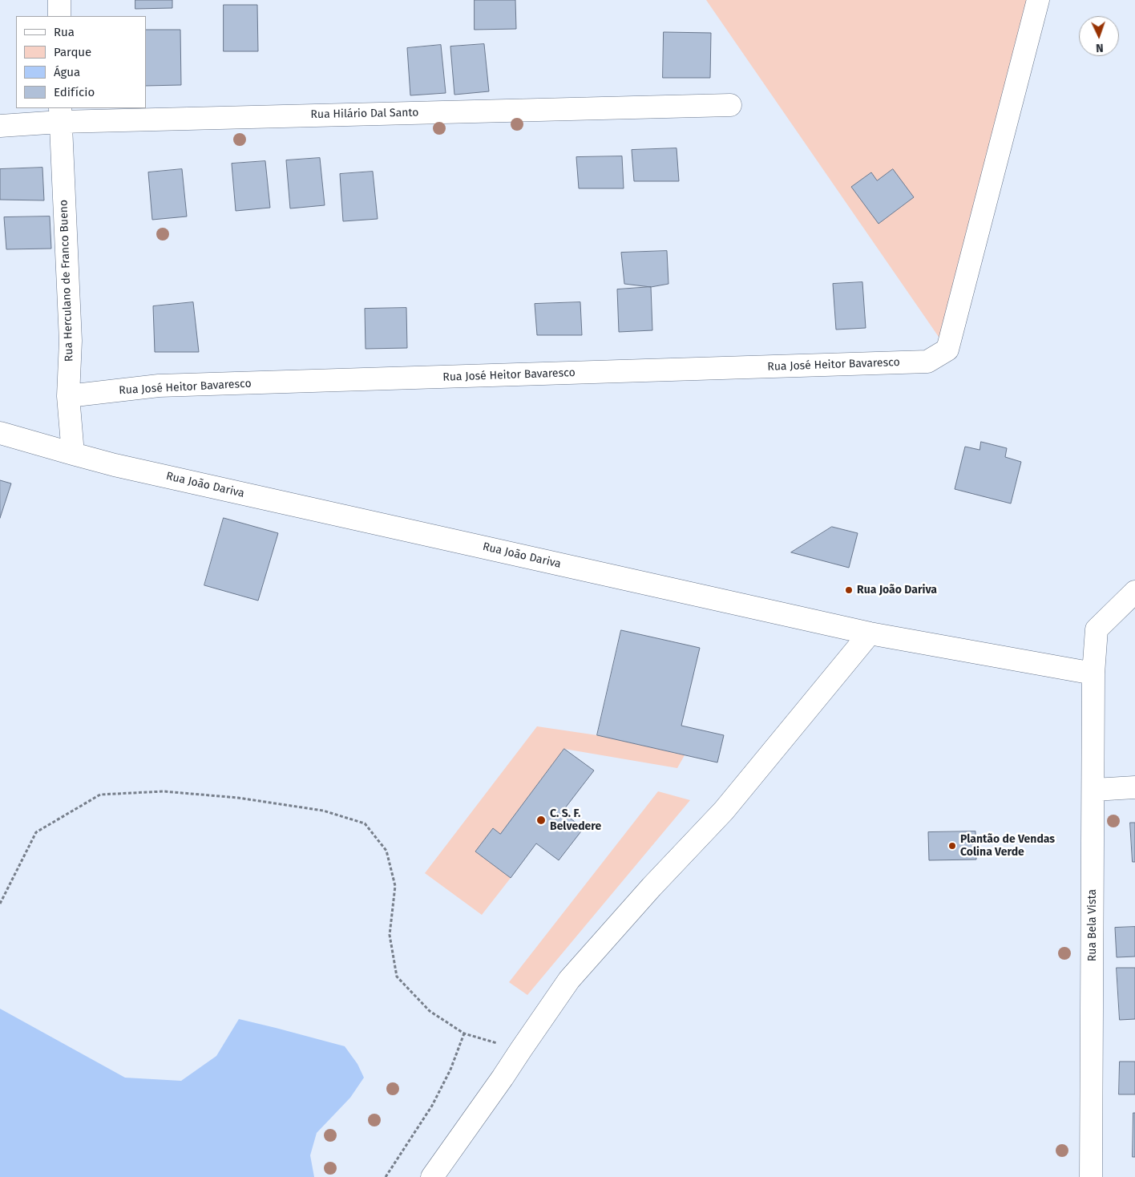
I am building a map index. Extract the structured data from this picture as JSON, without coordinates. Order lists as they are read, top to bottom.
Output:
{
  "streets": {
    "street": [
      "Rua Hilário Dal Santo",
      "Rua Herculano de Franco Bueno",
      "Rua José Heitor Bavaresco",
      "Rua João Dariva",
      "Rua Bela Vista"
    ]
  },
  "crossings": [
    ["Rua Hilário Dal Santo", "Rua Herculano de Franco Bueno"],
    ["Rua Herculano de Franco Bueno", "Rua José Heitor Bavaresco"],
    ["Rua Herculano de Franco Bueno", "Rua João Dariva"],
    ["Rua João Dariva", "Rua Bela Vista"]
  ],
  "places": ["Rua João Dariva", "C. S. F. Belvedere", "Plantão de Vendas Colina Verde"],
  "legend": [
    "Rua",
    "Parque",
    "Água",
    "Edifício"
  ],
  "north": "bottom"
}
